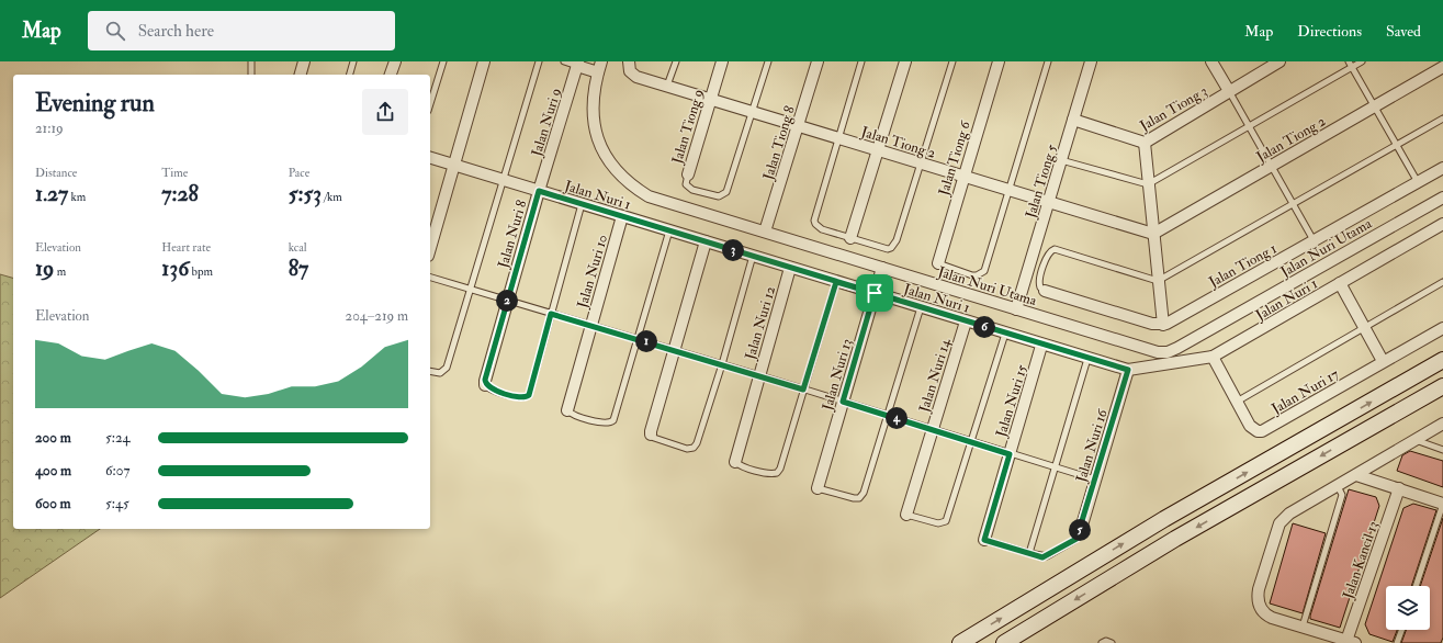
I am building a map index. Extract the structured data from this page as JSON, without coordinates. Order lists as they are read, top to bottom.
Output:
{
  "streets": {
    "street": [
      "Jalan Tiong 3",
      "Jalan Nuri 9",
      "Jalan Tiong 9",
      "Jalan Tiong 2",
      "Jalan Tiong 8",
      "Jalan Tiong 6",
      "Jalan Tiong 5",
      "Jalan Nuri 1",
      "Jalan Nuri 8",
      "Jalan Nuri Utama",
      "Jalan Tiong 1",
      "Jalan Nuri 10",
      "Jalan Nuri 12",
      "Jalan Nuri 13",
      "Jalan Nuri 14",
      "Jalan Nuri 17",
      "Jalan Nuri 15",
      "Jalan Nuri 16",
      "Jalan Kancil 13"
    ]
  },
  "crossings": [
    ["Jalan Tiong 3", "Jalan Tiong 5"],
    ["Jalan Nuri 9", "Jalan Nuri 1"],
    ["Jalan Nuri 9", "Jalan Nuri 8"],
    ["Jalan Tiong 9", "Jalan Tiong 2"],
    ["Jalan Tiong 2", "Jalan Tiong 8"],
    ["Jalan Tiong 2", "Jalan Tiong 6"],
    ["Jalan Tiong 2", "Jalan Tiong 5"],
    ["Jalan Tiong 8", "Jalan Nuri Utama"],
    ["Jalan Tiong 5", "Jalan Nuri Utama"],
    ["Jalan Nuri 1", "Jalan Nuri 8"],
    ["Jalan Nuri 1", "Jalan Nuri 10"],
    ["Jalan Nuri 1", "Jalan Nuri 12"],
    ["Jalan Nuri 1", "Jalan Nuri 13"],
    ["Jalan Nuri 1", "Jalan Nuri 14"],
    ["Jalan Nuri 1", "Jalan Nuri 17"],
    ["Jalan Nuri 1", "Jalan Nuri 15"],
    ["Jalan Nuri 1", "Jalan Nuri 16"],
    ["Jalan Nuri Utama", "Jalan Nuri 13"]
  ],
  "page": {
    "header": "Map",
    "search": "Search here",
    "nav": ["Map", "Directions", "Saved"],
    "heading": ["Evening run", "21:19"],
    "stats": [
      ["Distance", "1.27 km"],
      ["Time", "7:28"],
      ["Pace", "5:53 /km"],
      ["Elevation", "19 m"],
      ["Heart rate", "136 bpm"],
      ["kcal", "87"]
    ],
    "pins": [
      "3",
      "2",
      "6",
      "1",
      "4",
      "5"
    ],
    "chart": ["Elevation", "204–219 m"],
    "list": [
      {
        "name": "200 m",
        "note": "5:24"
      },
      {
        "name": "400 m",
        "note": "6:07"
      },
      {
        "name": "600 m",
        "note": "5:45"
      }
    ]
  }
}
